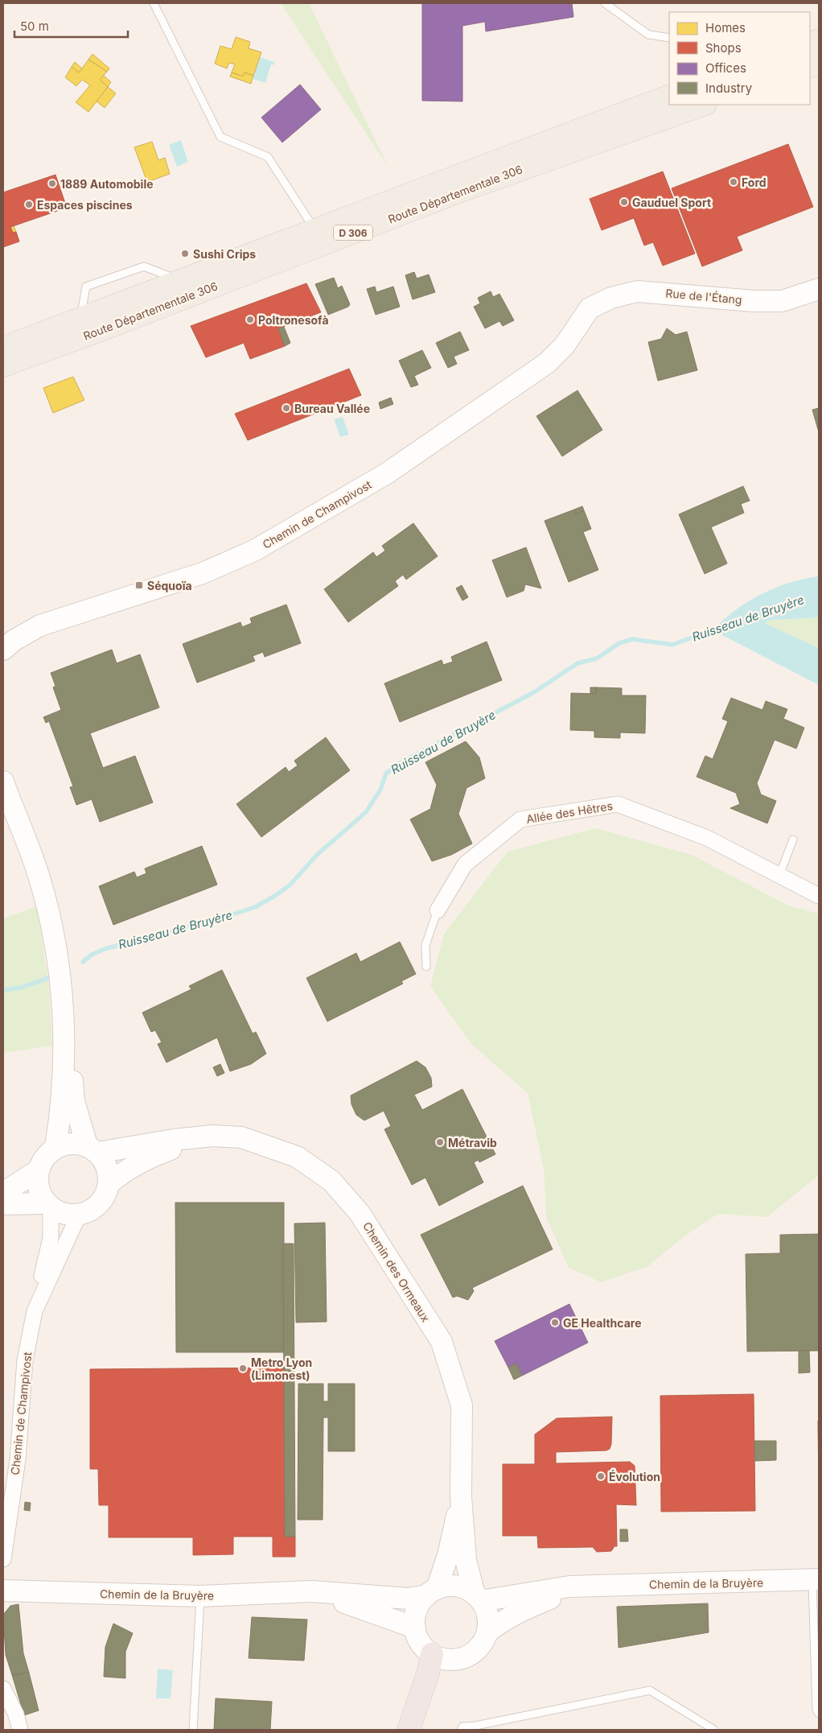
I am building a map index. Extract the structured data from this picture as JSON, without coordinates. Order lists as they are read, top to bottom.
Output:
{
  "streets": {
    "main road": ["Route Départementale 306", "D 306"],
    "street": [
      "Rue de l'Étang",
      "Chemin de Champivost",
      "Allée des Hêtres",
      "Chemin des Ormeaux",
      "Chemin de la Bruyère"
    ]
  },
  "crossings": [
    ["Rue de l'Étang", "Chemin de Champivost"],
    ["Chemin de Champivost", "Chemin des Ormeaux"],
    ["Chemin des Ormeaux", "Chemin de la Bruyère"]
  ],
  "water": ["Ruisseau de Bruyère"],
  "places": {
    "other": [
      "Ford",
      "1889 Automobile",
      "Gauduel Sport",
      "Espaces piscines",
      "Sushi Crips",
      "Poltronesofà",
      "Bureau Vallée",
      "Métravib",
      "GE Healthcare",
      "Metro Lyon (Limonest)",
      "Évolution"
    ],
    "transit": ["Séquoïa"]
  },
  "legend": [
    "Homes",
    "Shops",
    "Offices",
    "Industry"
  ],
  "scale_bar": "50 m"
}
